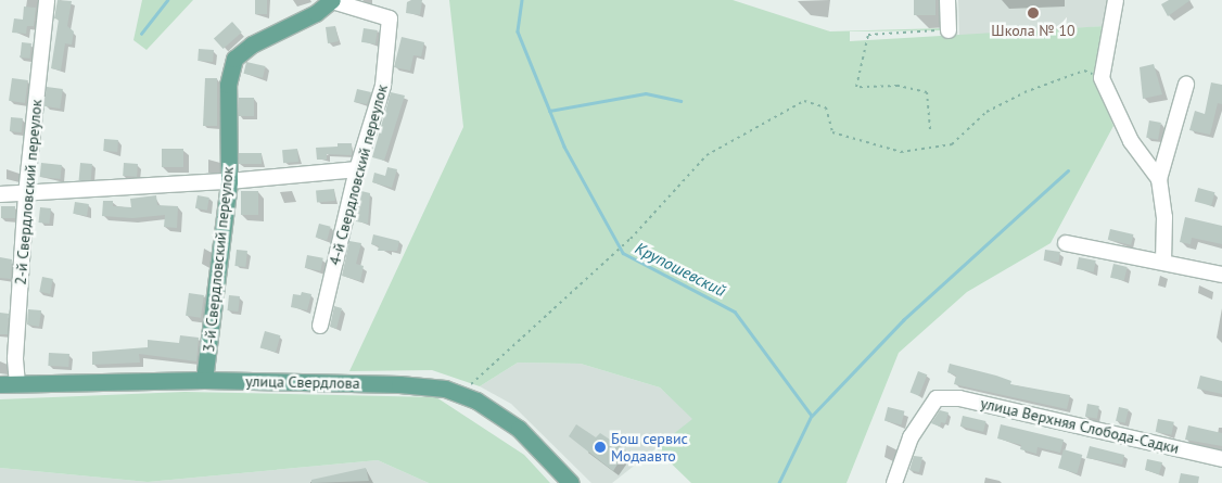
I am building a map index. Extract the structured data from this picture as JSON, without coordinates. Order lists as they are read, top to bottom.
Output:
{
  "streets": {
    "main road": ["3-й Свердловский переулок", "улица Свердлова"],
    "street": ["4-й Свердловский переулок", "2-й Свердловский переулок", "улица Верхняя Слобода-Садки"]
  },
  "crossings": [
    ["4-й Свердловский переулок", "3-й Свердловский переулок"],
    ["2-й Свердловский переулок", "улица Свердлова"],
    ["3-й Свердловский переулок", "улица Свердлова"]
  ],
  "water": ["Крупошевский"],
  "places": ["Школа № 10", "Бош сервис Модаавто"]
}
